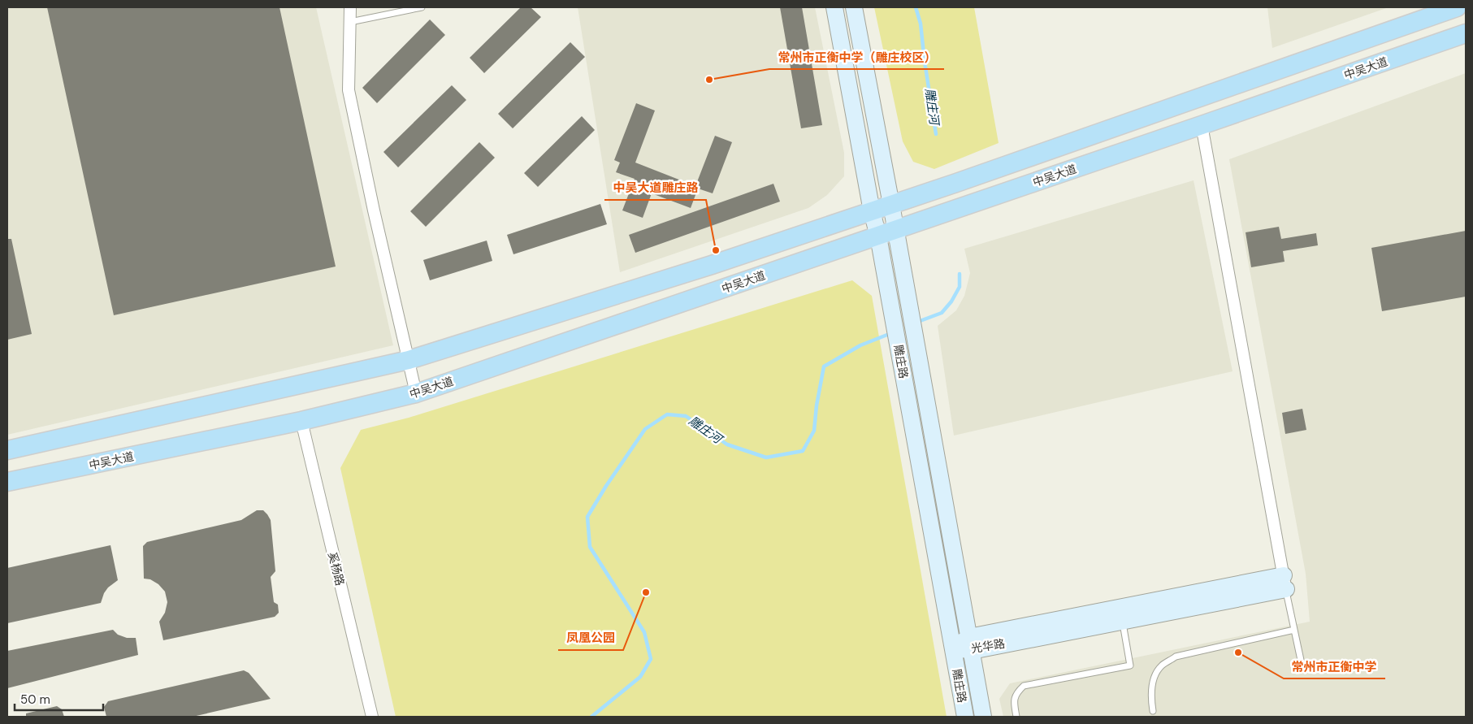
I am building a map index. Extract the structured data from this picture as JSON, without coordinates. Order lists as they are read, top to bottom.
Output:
{
  "streets": {
    "main road": ["中吴大道", "雕庄路", "光华路"],
    "street": ["奚杨路"]
  },
  "crossings": [
    ["中吴大道", "雕庄路"],
    ["中吴大道", "奚杨路"],
    ["雕庄路", "光华路"]
  ],
  "water": ["雕庄河"],
  "places": [
    "常州市正衡中学（雕庄校区）",
    "中吴大道雕庄路",
    "凤凰公园",
    "常州市正衡中学"
  ],
  "scale_bar": "50 m"
}
